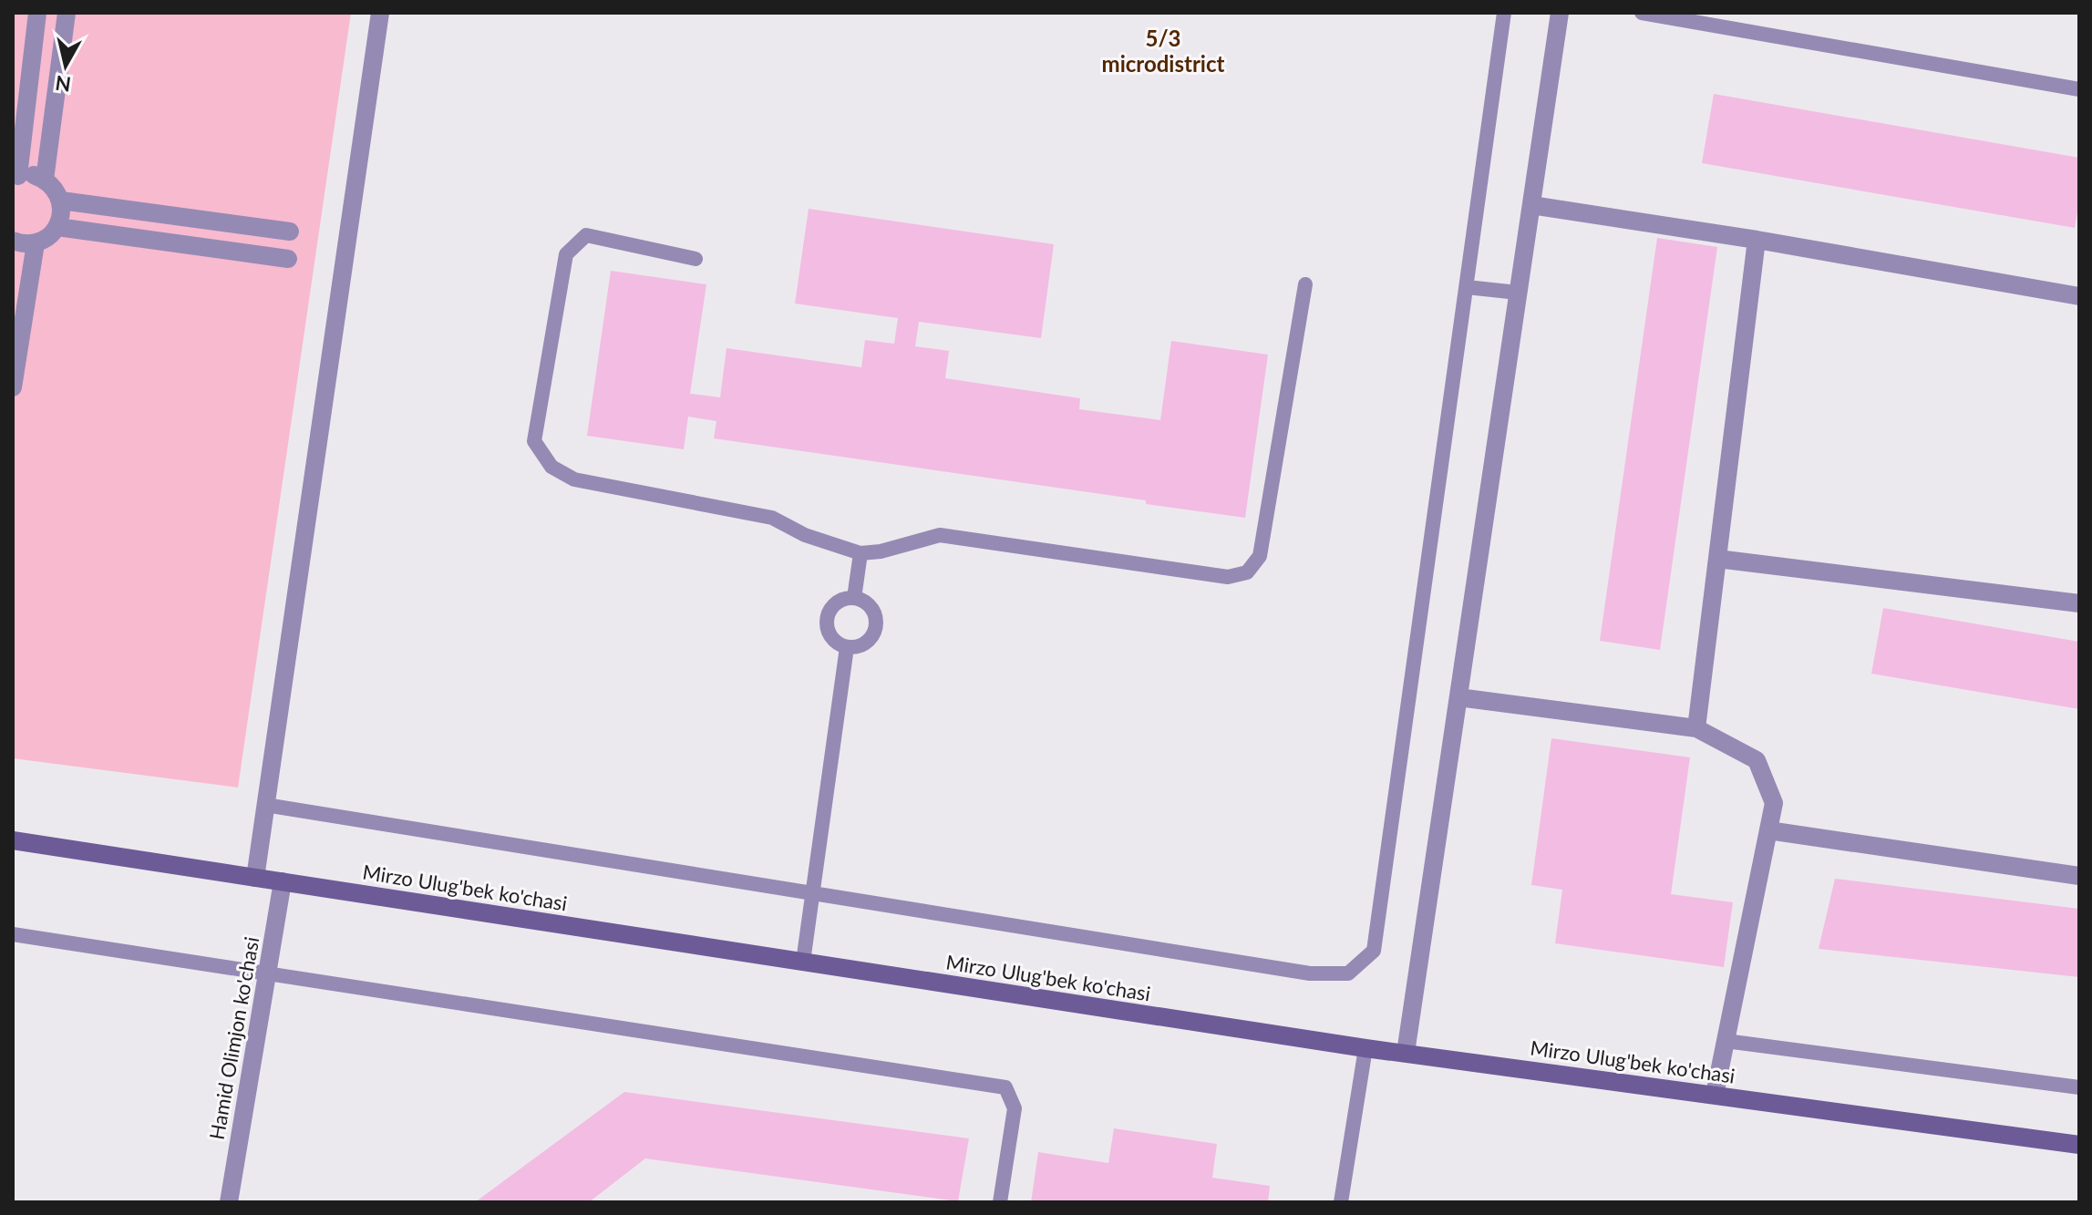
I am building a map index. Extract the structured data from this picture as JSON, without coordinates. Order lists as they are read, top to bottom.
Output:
{
  "streets": {
    "main road": ["Mirzo Ulug'bek ko'chasi"],
    "street": ["Hamid Olimjon ko'chasi"]
  },
  "crossings": [
    ["Mirzo Ulug'bek ko'chasi", "Hamid Olimjon ko'chasi"]
  ],
  "districts": ["5/3 microdistrict"],
  "north": "bottom"
}
